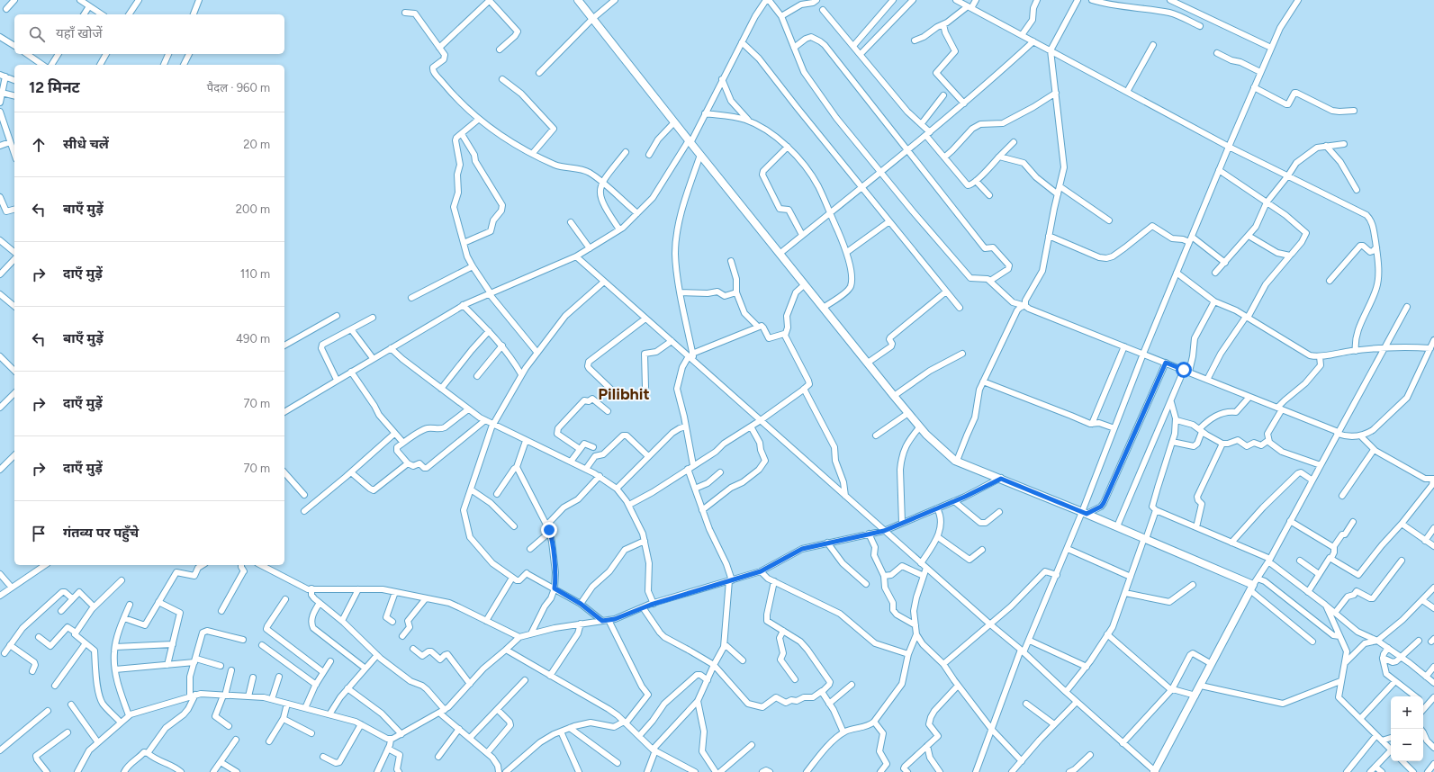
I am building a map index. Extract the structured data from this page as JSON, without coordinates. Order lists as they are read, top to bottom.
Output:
{
  "districts": ["Pilibhit"],
  "page": {
    "search": "यहाँ खोजें",
    "heading": ["12 मिनट", "पैदल · 960 m"],
    "list": [
      ["सीधे चलें", "20 m"],
      ["बाएँ मुड़ें", "200 m"],
      ["दाएँ मुड़ें", "110 m"],
      ["बाएँ मुड़ें", "490 m"],
      ["दाएँ मुड़ें", "70 m"],
      ["दाएँ मुड़ें", "70 m"],
      "गंतव्य पर पहुँचे"
    ],
    "map_buttons": ["+", "−"]
  }
}
